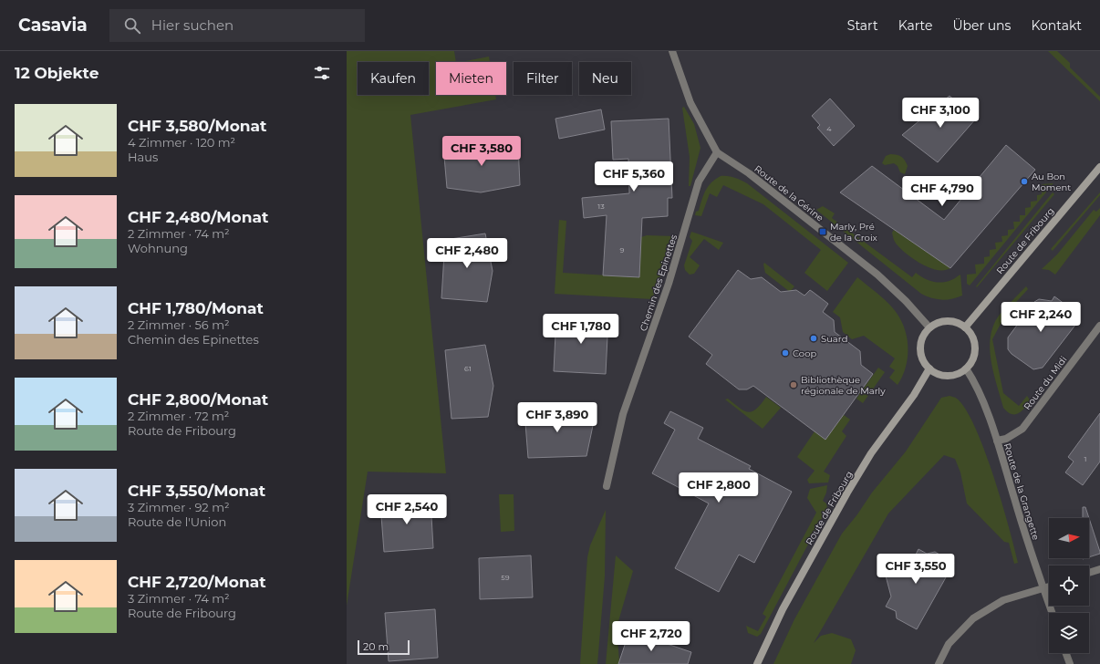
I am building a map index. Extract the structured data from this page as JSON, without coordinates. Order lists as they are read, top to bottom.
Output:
{
  "streets": {
    "main road": ["Route de Fribourg"],
    "street": [
      "Route de la Gérine",
      "Chemin des Epinettes",
      "Route du Midi",
      "Route de la Grangette"
    ]
  },
  "crossings": [
    ["Route de la Gérine", "Route de Fribourg"],
    ["Route de la Gérine", "Chemin des Epinettes"],
    ["Route de la Gérine", "Route de la Grangette"],
    ["Route de Fribourg", "Route de la Grangette"],
    ["Route du Midi", "Route de la Grangette"]
  ],
  "places": {
    "other": [
      "Au Bon Moment",
      "Suard",
      "Coop",
      "Bibliothèque régionale de Marly"
    ],
    "transit": ["Marly, Pré de la Croix"]
  },
  "house_numbers": [
    "4",
    "13",
    "9",
    "61",
    "1",
    "59"
  ],
  "scale_bar": "20 m",
  "north": "right",
  "page": {
    "header": "Casavia",
    "search": "Hier suchen",
    "nav": [
      "Start",
      "Karte",
      "Über uns",
      "Kontakt"
    ],
    "heading": "12 Objekte",
    "chip": [
      "Kaufen",
      "Mieten",
      "Filter",
      "Neu"
    ],
    "list": [
      {
        "name": "CHF 3,580/Monat",
        "note": "4 Zimmer · 120 m² · Haus"
      },
      {
        "name": "CHF 2,480/Monat",
        "note": "2 Zimmer · 74 m² · Wohnung"
      },
      {
        "name": "CHF 1,780/Monat",
        "note": "2 Zimmer · 56 m² · Chemin des Epinettes"
      },
      {
        "name": "CHF 2,800/Monat",
        "note": "2 Zimmer · 72 m² · Route de Fribourg"
      },
      {
        "name": "CHF 3,550/Monat",
        "note": "3 Zimmer · 92 m² · Route de l'Union"
      },
      {
        "name": "CHF 2,720/Monat",
        "note": "3 Zimmer · 74 m² · Route de Fribourg"
      }
    ],
    "price": [
      "CHF 3,100",
      "CHF 3,580",
      "CHF 5,360",
      "CHF 4,790",
      "CHF 2,480",
      "CHF 2,240",
      "CHF 1,780",
      "CHF 3,890",
      "CHF 2,800",
      "CHF 2,540",
      "CHF 3,550",
      "CHF 2,720"
    ],
    "scale": "20 m"
  }
}
